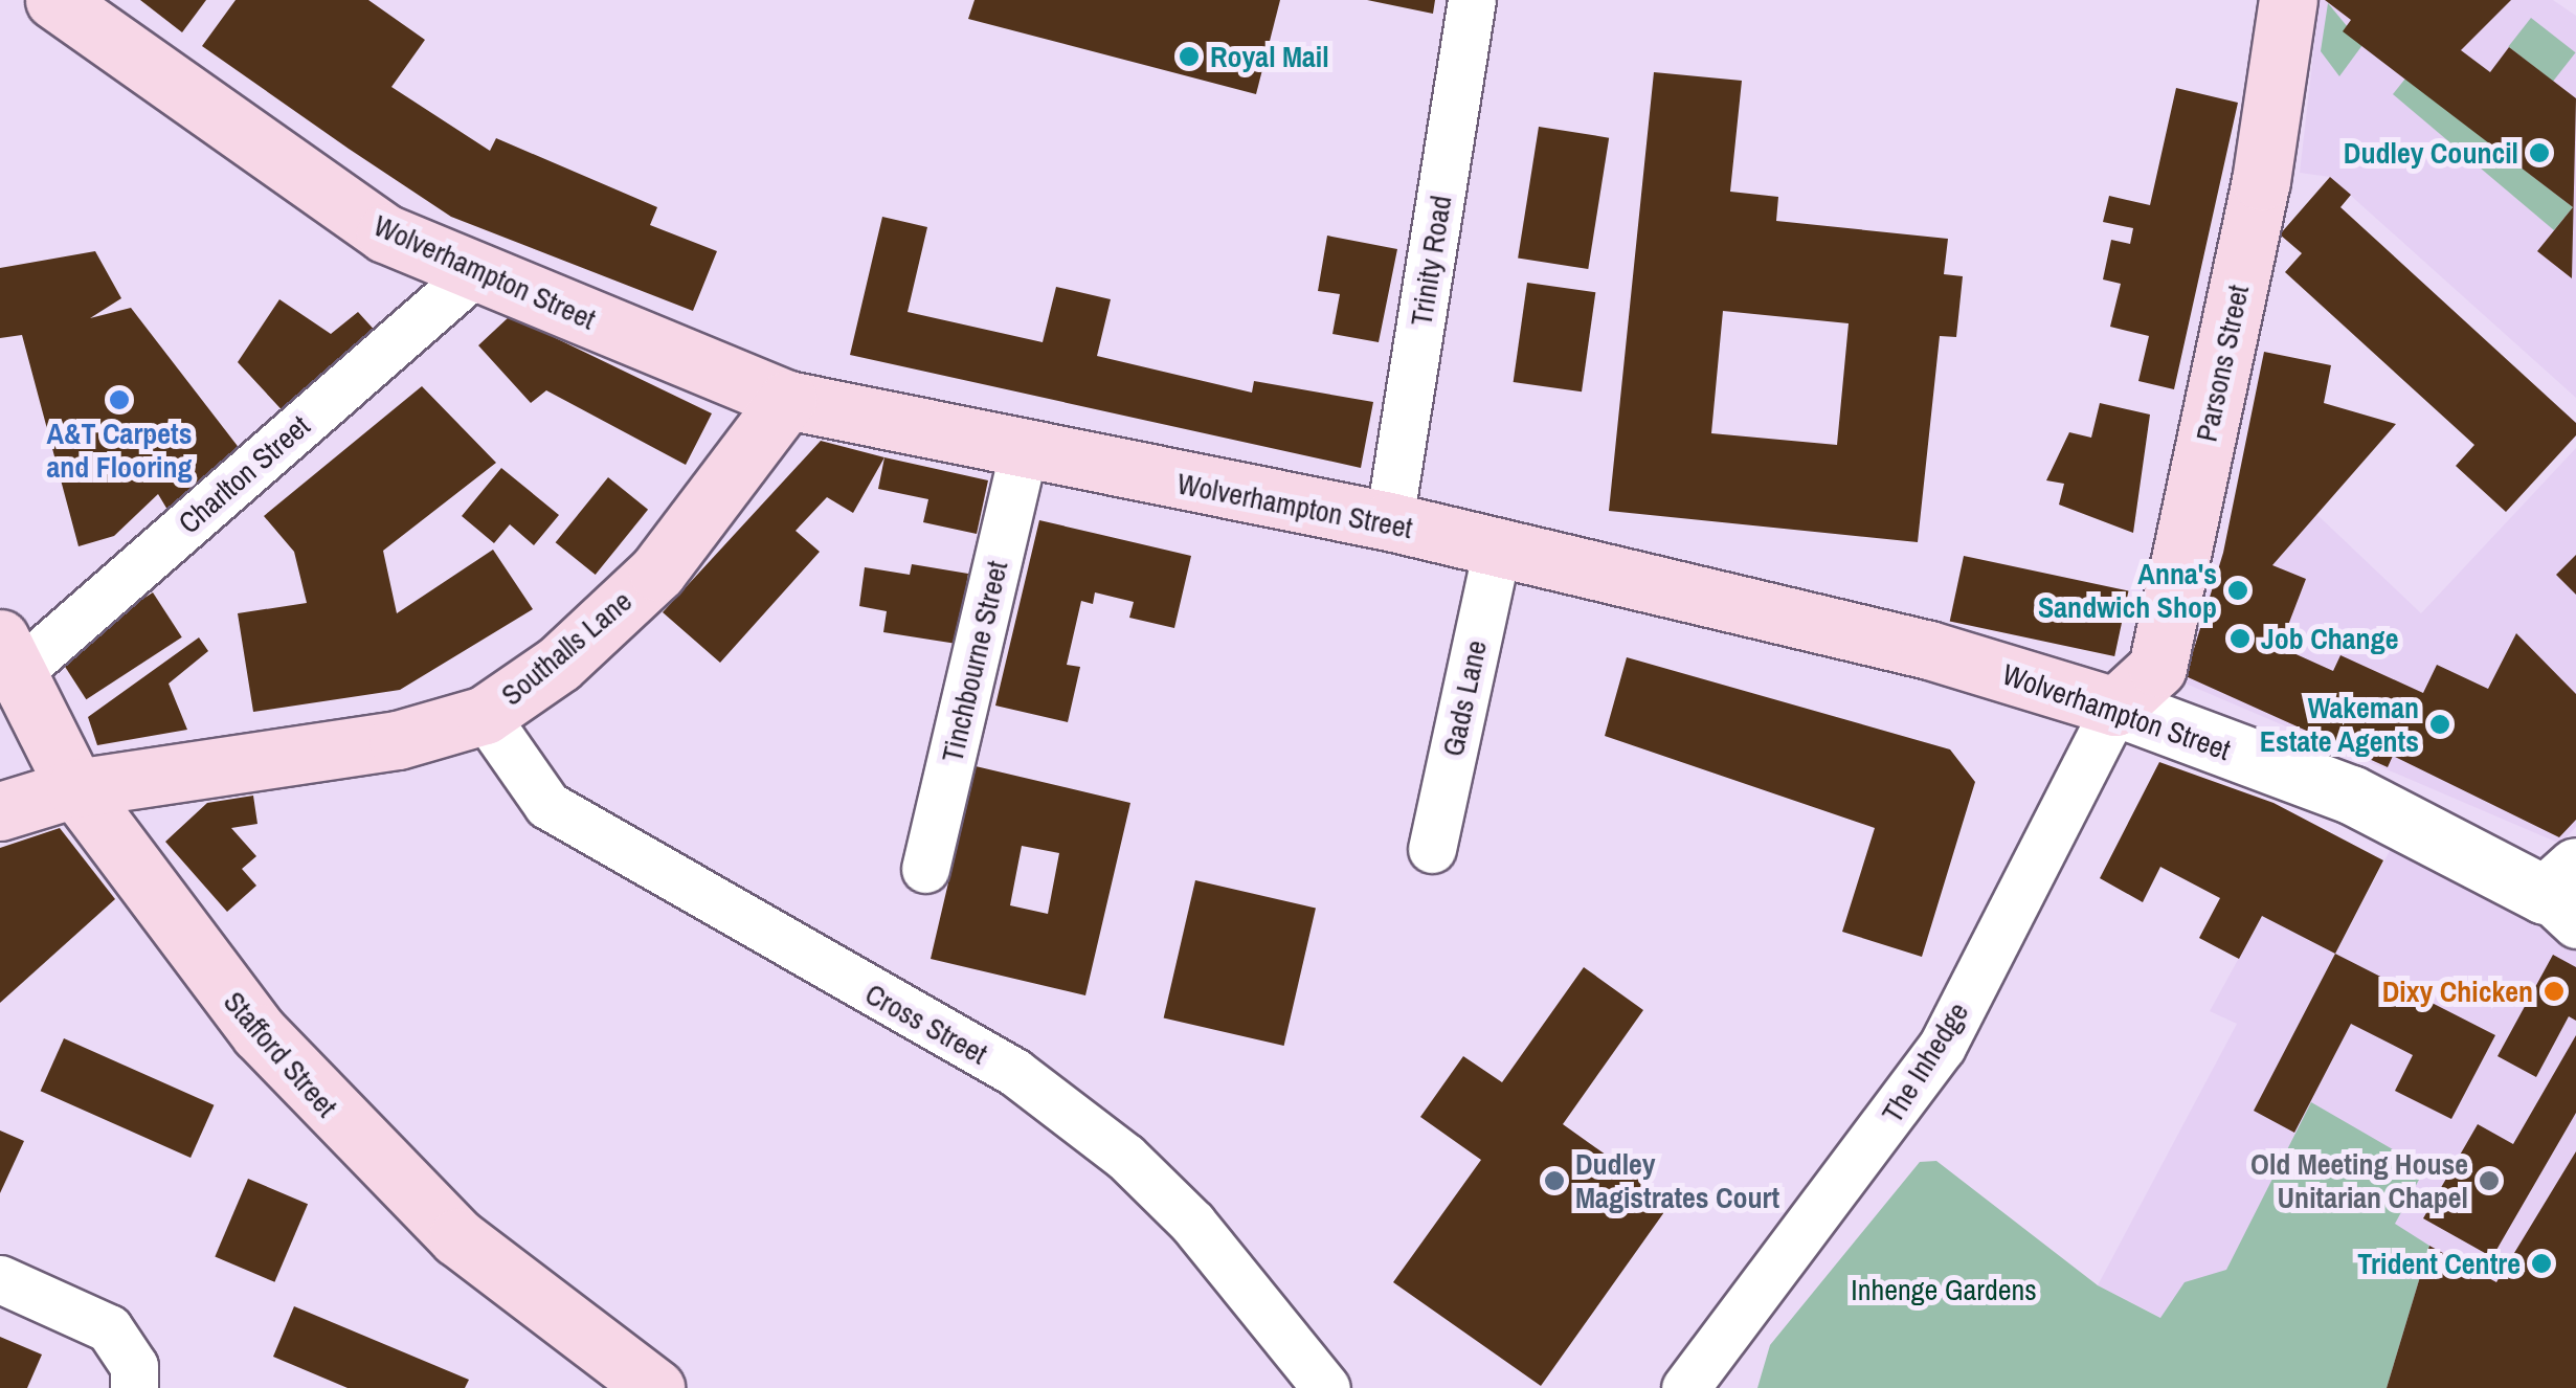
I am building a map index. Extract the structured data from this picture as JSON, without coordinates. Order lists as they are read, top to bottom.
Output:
{
  "streets": {
    "main road": [
      "Wolverhampton Street",
      "Parsons Street",
      "Southalls Lane",
      "Stafford Street"
    ],
    "street": [
      "Trinity Road",
      "Charlton Street",
      "Tinchbourne Street",
      "Gads Lane",
      "Cross Street",
      "The Inhedge"
    ]
  },
  "crossings": [
    ["Trinity Road", "Wolverhampton Street"],
    ["Wolverhampton Street", "Parsons Street"],
    ["Wolverhampton Street", "Charlton Street"],
    ["Wolverhampton Street", "Southalls Lane"],
    ["Wolverhampton Street", "Tinchbourne Street"],
    ["Wolverhampton Street", "Gads Lane"],
    ["Wolverhampton Street", "The Inhedge"],
    ["Parsons Street", "The Inhedge"],
    ["Charlton Street", "Stafford Street"],
    ["Southalls Lane", "Cross Street"],
    ["Southalls Lane", "Stafford Street"]
  ],
  "parks": ["Inhenge Gardens"],
  "places": [
    "Royal Mail",
    "Dudley Council",
    "A&T Carpets and Flooring",
    "Anna's Sandwich Shop",
    "Job Change",
    "Wakeman Estate Agents",
    "Dixy Chicken",
    "Dudley Magistrates Court",
    "Old Meeting House Unitarian Chapel",
    "Trident Centre"
  ]
}
